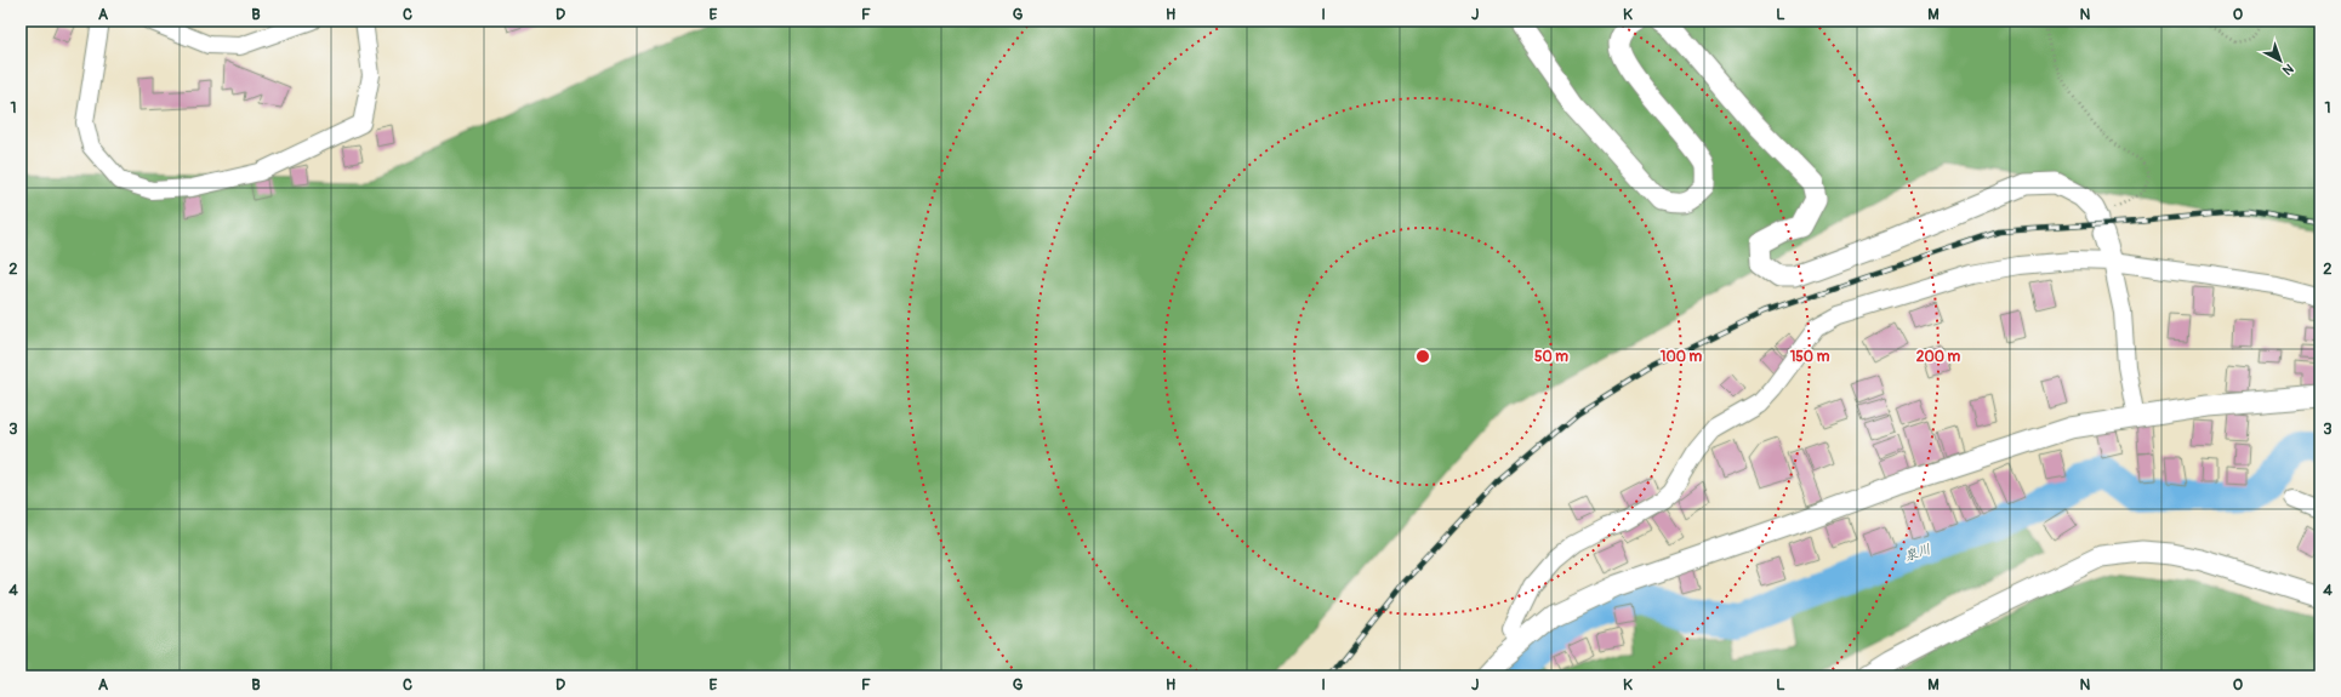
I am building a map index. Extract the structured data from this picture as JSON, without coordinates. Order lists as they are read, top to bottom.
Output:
{
  "water": ["泉川"],
  "north": "bottom right",
  "grid": {
    "columns": [
      "A",
      "B",
      "C",
      "D",
      "E",
      "F",
      "G",
      "H",
      "I",
      "J",
      "K",
      "L",
      "M",
      "N",
      "O"
    ],
    "rows": [
      "1",
      "2",
      "3",
      "4"
    ]
  },
  "rings": [
    "50 m",
    "100 m",
    "150 m",
    "200 m"
  ]
}
